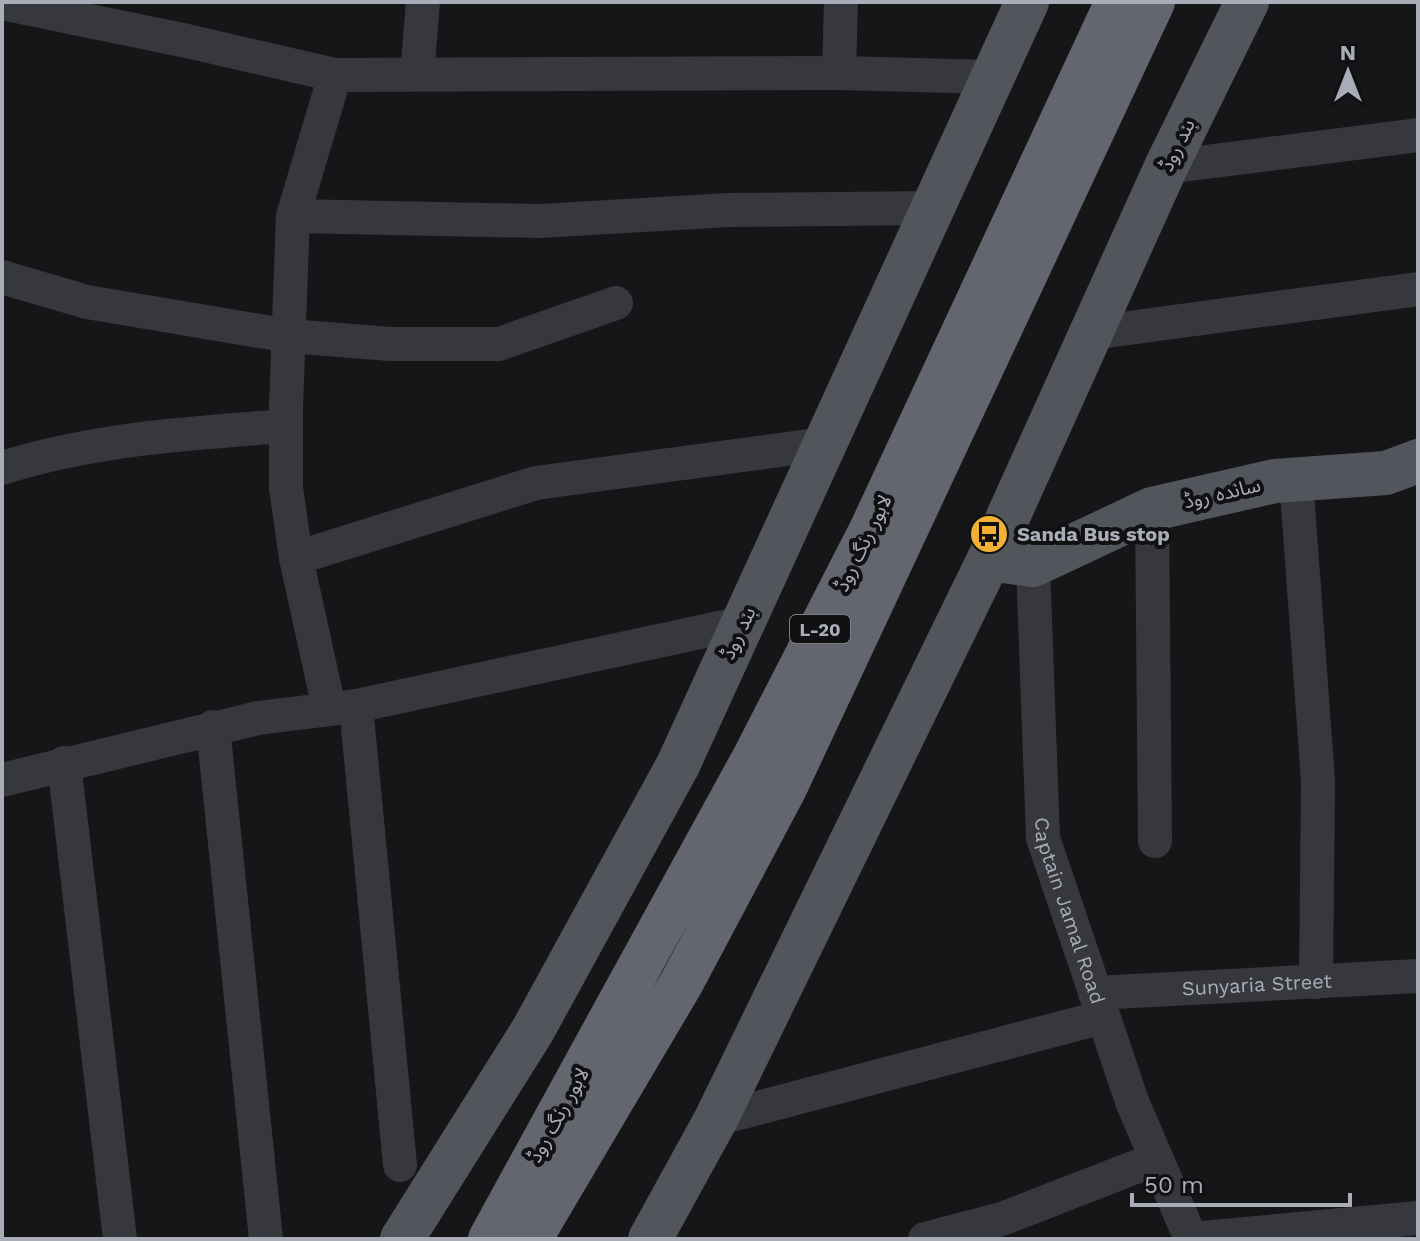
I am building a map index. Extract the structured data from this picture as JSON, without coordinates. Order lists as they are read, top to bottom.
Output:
{
  "streets": {
    "highway": ["لاہور رنگ روڈ", "L-20"],
    "main road": ["بند روڈ", "ساندہ روڈ"],
    "street": ["Captain Jamal Road", "Sunyaria Street"]
  },
  "crossings": [
    ["بند روڈ", "Sunyaria Street"],
    ["ساندہ روڈ", "Captain Jamal Road"],
    ["Captain Jamal Road", "Sunyaria Street"]
  ],
  "places": {
    "bus stop": ["Sanda Bus stop"]
  },
  "scale_bar": "50 m",
  "north": "top"
}
